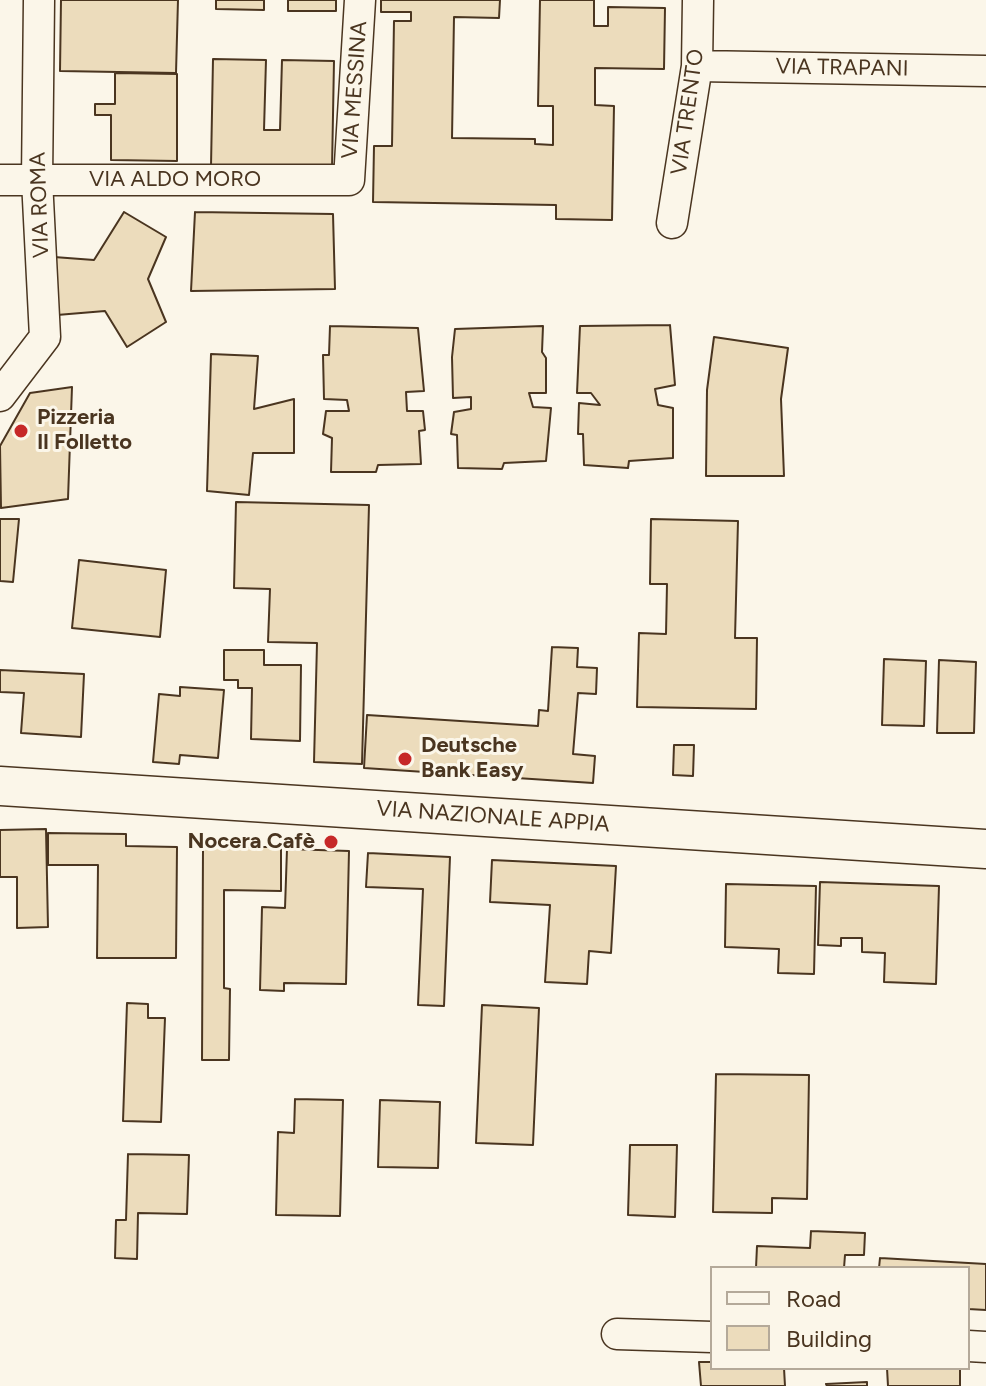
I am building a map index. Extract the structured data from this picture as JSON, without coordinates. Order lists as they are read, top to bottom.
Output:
{
  "streets": {
    "main road": ["VIA NAZIONALE APPIA"],
    "street": [
      "VIA TRAPANI",
      "VIA MESSINA",
      "VIA TRENTO",
      "VIA ALDO MORO",
      "VIA ROMA"
    ]
  },
  "crossings": [
    ["VIA TRAPANI", "VIA TRENTO"],
    ["VIA MESSINA", "VIA ALDO MORO"],
    ["VIA ALDO MORO", "VIA ROMA"]
  ],
  "places": ["Pizzeria Il Folletto", "Deutsche Bank Easy", "Nocera Cafè"],
  "legend": ["Road", "Building"]
}
